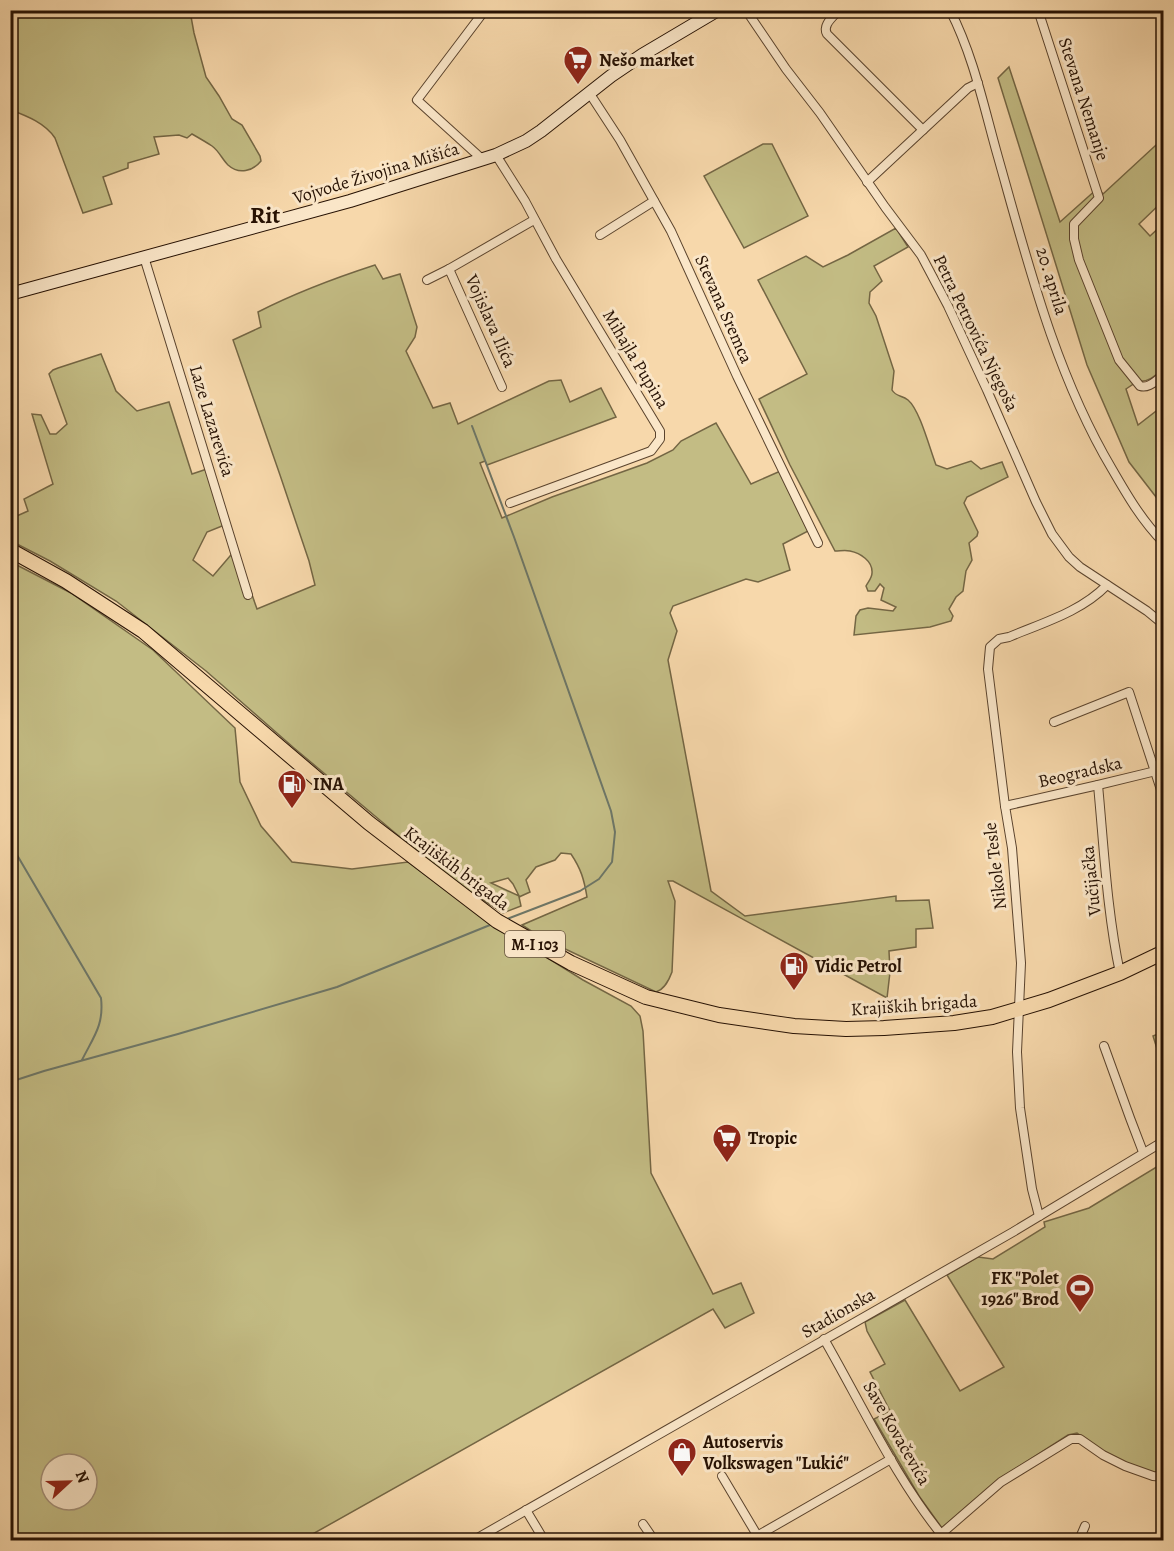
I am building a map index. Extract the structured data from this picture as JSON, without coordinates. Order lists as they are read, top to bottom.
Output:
{
  "streets": {
    "main road": ["Krajiških brigada", "M-I 103"],
    "street": [
      "Stevana Nemanje",
      "Vojvode Živojina Mišića",
      "20. aprila",
      "Stevana Sremca",
      "Vojislava Ilića",
      "Petra Petrovića Njegoša",
      "Mihajla Pupina",
      "Laze Lazarevića",
      "Beogradska",
      "Nikole Tesle",
      "Vučijačka",
      "Stadionska",
      "Save Kovačevića"
    ]
  },
  "crossings": [
    ["Vojvode Živojina Mišića", "Stevana Sremca"],
    ["Vojvode Živojina Mišića", "Mihajla Pupina"],
    ["Vojvode Živojina Mišića", "Laze Lazarevića"],
    ["Petra Petrovića Njegoša", "Nikole Tesle"],
    ["Beogradska", "Nikole Tesle"],
    ["Beogradska", "Vučijačka"],
    ["Nikole Tesle", "Krajiških brigada"],
    ["Nikole Tesle", "Stadionska"],
    ["Krajiških brigada", "Vučijačka"],
    ["Stadionska", "Save Kovačevića"]
  ],
  "districts": ["Rit"],
  "places": {
    "supermarket": ["Nešo market", "Tropic"],
    "fuel station": ["INA", "Vidic Petrol"],
    "sports": ["FK \"Polet 1926\" Brod"],
    "shop": ["Autoservis Volkswagen \"Lukić\""]
  },
  "north": "right"
}
